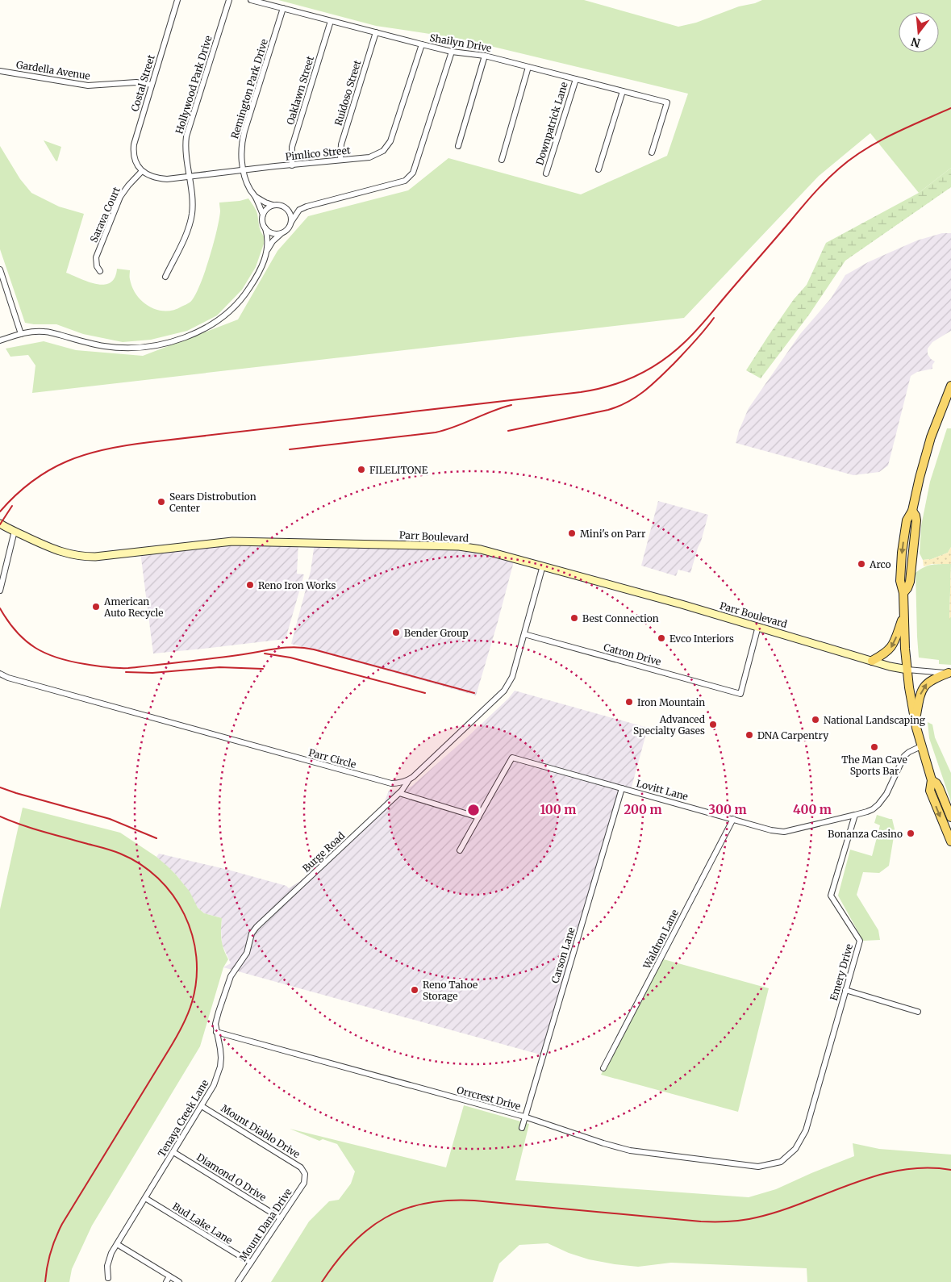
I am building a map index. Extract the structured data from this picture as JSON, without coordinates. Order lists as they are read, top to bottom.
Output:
{
  "streets": {
    "main road": ["Parr Boulevard"],
    "street": [
      "Shailyn Drive",
      "Gardella Avenue",
      "Costal Street",
      "Hollywood Park Drive",
      "Remington Park Drive",
      "Oaklawn Street",
      "Ruidoso Street",
      "Downpatrick Lane",
      "Pimlico Street",
      "Sarava Court",
      "Catron Drive",
      "Parr Circle",
      "Lovitt Lane",
      "Burge Road",
      "Waldron Lane",
      "Carson Lane",
      "Emery Drive",
      "Orrcrest Drive",
      "Tenaya Creek Lane",
      "Mount Diablo Drive",
      "Diamond O Drive",
      "Bud Lake Lane",
      "Mount Dana Drive"
    ]
  },
  "crossings": [
    ["Shailyn Drive", "Remington Park Drive"],
    ["Shailyn Drive", "Oaklawn Street"],
    ["Shailyn Drive", "Ruidoso Street"],
    ["Shailyn Drive", "Downpatrick Lane"],
    ["Shailyn Drive", "Pimlico Street"],
    ["Gardella Avenue", "Costal Street"],
    ["Costal Street", "Pimlico Street"],
    ["Costal Street", "Sarava Court"],
    ["Hollywood Park Drive", "Pimlico Street"],
    ["Remington Park Drive", "Pimlico Street"],
    ["Oaklawn Street", "Pimlico Street"],
    ["Ruidoso Street", "Pimlico Street"],
    ["Pimlico Street", "Sarava Court"],
    ["Parr Boulevard", "Catron Drive"],
    ["Parr Circle", "Burge Road"],
    ["Lovitt Lane", "Waldron Lane"],
    ["Lovitt Lane", "Carson Lane"],
    ["Lovitt Lane", "Emery Drive"],
    ["Burge Road", "Tenaya Creek Lane"],
    ["Carson Lane", "Orrcrest Drive"],
    ["Emery Drive", "Orrcrest Drive"],
    ["Orrcrest Drive", "Tenaya Creek Lane"],
    ["Tenaya Creek Lane", "Mount Diablo Drive"],
    ["Tenaya Creek Lane", "Diamond O Drive"],
    ["Tenaya Creek Lane", "Bud Lake Lane"],
    ["Mount Diablo Drive", "Mount Dana Drive"],
    ["Diamond O Drive", "Mount Dana Drive"],
    ["Bud Lake Lane", "Mount Dana Drive"]
  ],
  "places": [
    "FILELITONE",
    "Sears Distrobution Center",
    "Mini's on Parr",
    "Arco",
    "Reno Iron Works",
    "American Auto Recycle",
    "Best Connection",
    "Bender Group",
    "Evco Interiors",
    "Iron Mountain",
    "National Landscaping",
    "Advanced Specialty Gases",
    "DNA Carpentry",
    "The Man Cave Sports Bar",
    "Bonanza Casino",
    "Reno Tahoe Storage"
  ],
  "north": "bottom",
  "rings": [
    "100 m",
    "200 m",
    "300 m",
    "400 m"
  ]
}
